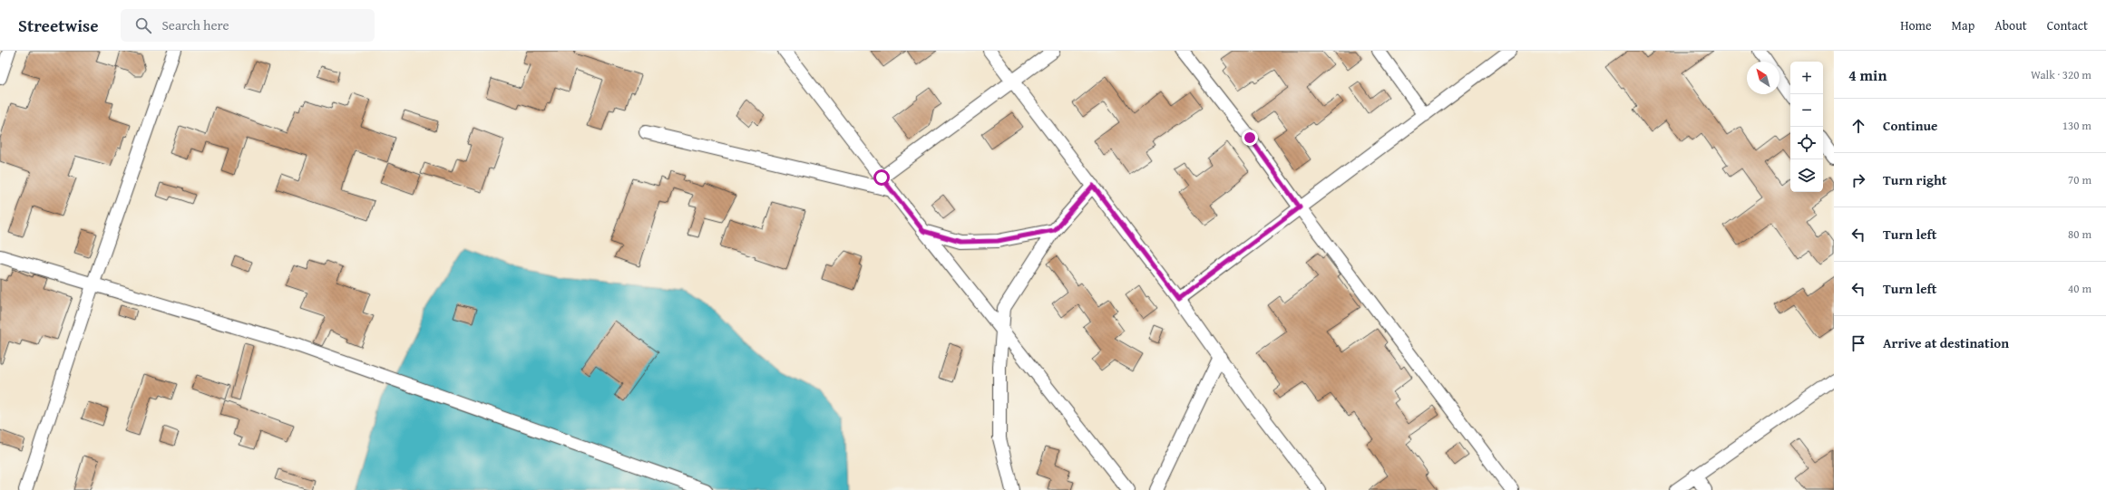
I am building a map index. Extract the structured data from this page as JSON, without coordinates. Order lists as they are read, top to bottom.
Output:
{
  "north": "top left",
  "page": {
    "header": "Streetwise",
    "search": "Search here",
    "nav": [
      "Home",
      "Map",
      "About",
      "Contact"
    ],
    "heading": ["4 min", "Walk · 320 m"],
    "map_buttons": ["+", "−"],
    "list": [
      ["Continue", "130 m"],
      ["Turn right", "70 m"],
      ["Turn left", "80 m"],
      ["Turn left", "40 m"],
      "Arrive at destination"
    ]
  }
}
